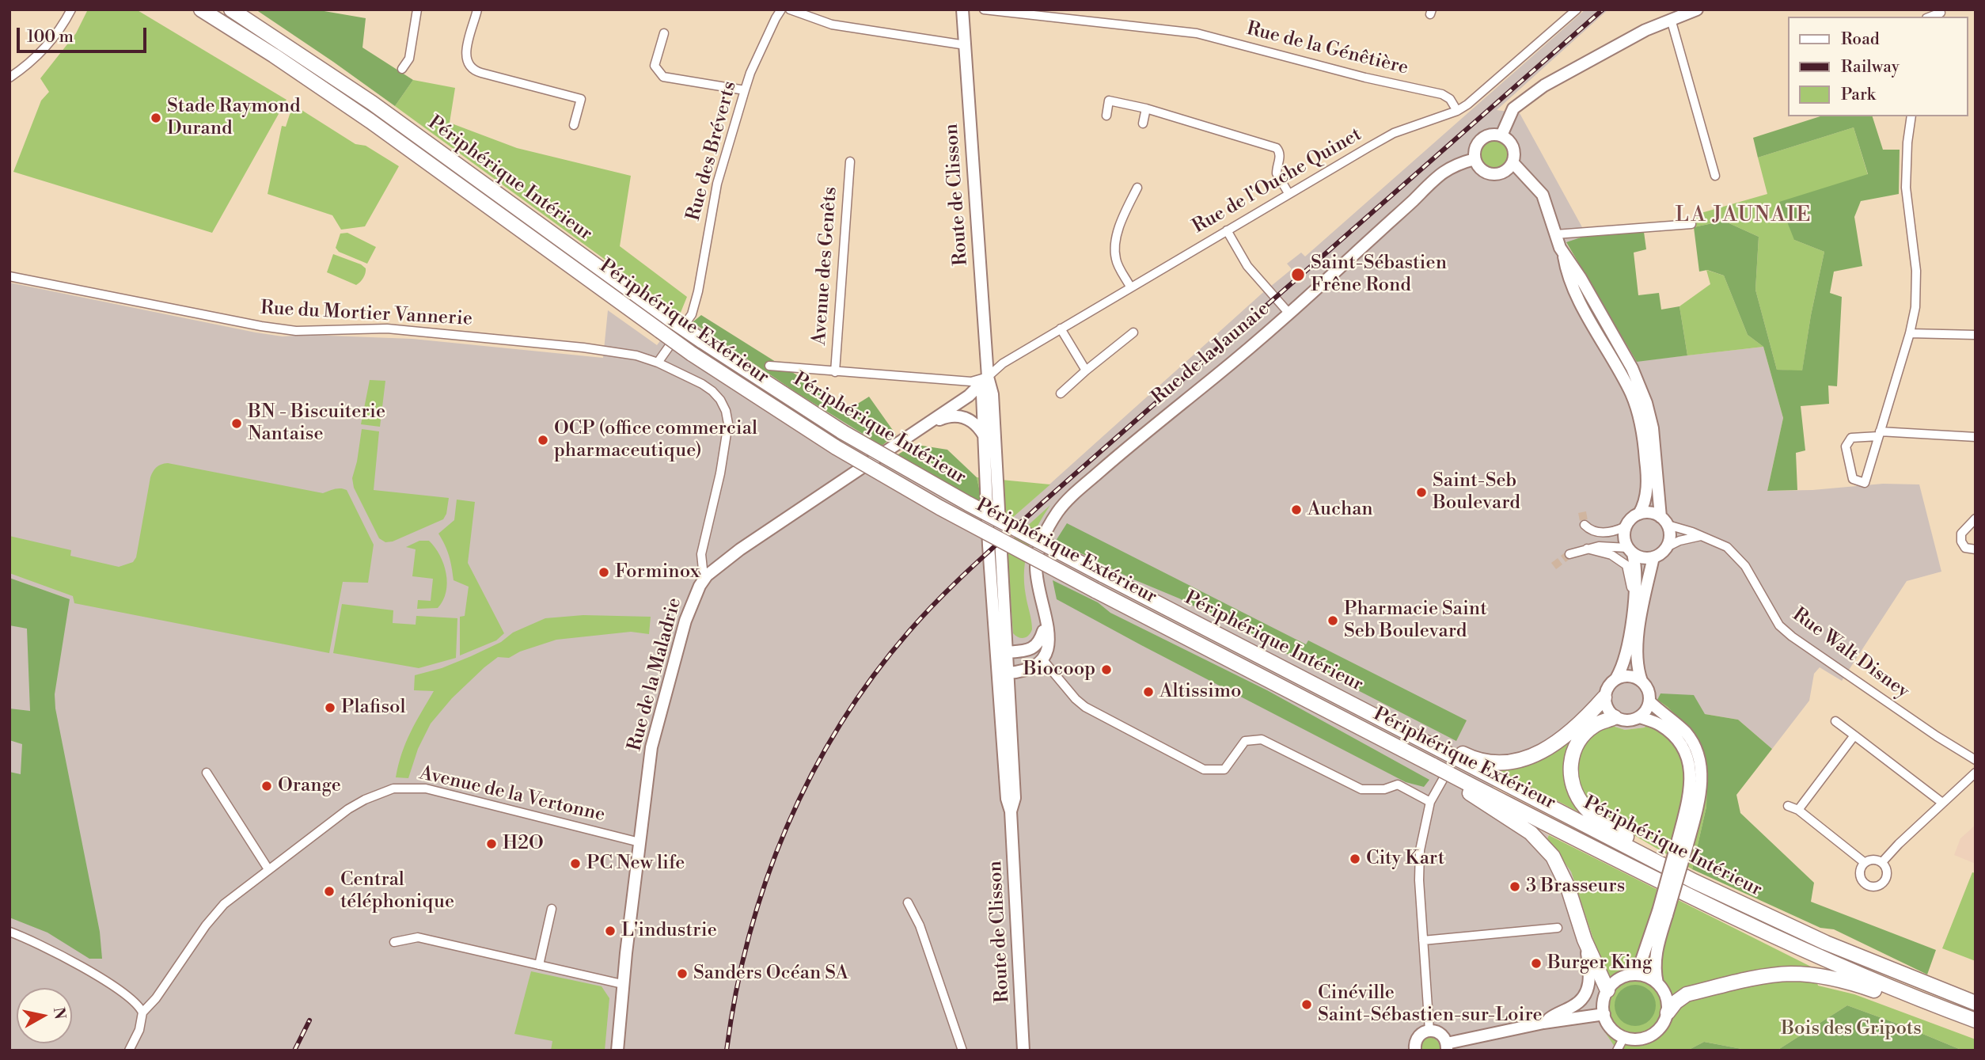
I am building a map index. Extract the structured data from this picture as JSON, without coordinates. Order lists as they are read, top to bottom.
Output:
{
  "streets": {
    "highway": ["Périphérique Intérieur", "Périphérique Extérieur"],
    "main road": ["Route de Clisson", "Rue de la Jaunaie", "Rue de la Maladrie"],
    "street": [
      "Rue de la Génêtière",
      "Rue des Bréverts",
      "Rue de l'Ouche Quinet",
      "Avenue des Genêts",
      "Rue du Mortier Vannerie",
      "Rue Walt Disney",
      "Avenue de la Vertonne"
    ]
  },
  "crossings": [
    ["Rue de la Génêtière", "Rue de l'Ouche Quinet"],
    ["Rue des Bréverts", "Rue du Mortier Vannerie"],
    ["Rue de l'Ouche Quinet", "Route de Clisson"],
    ["Rue de l'Ouche Quinet", "Rue de la Maladrie"],
    ["Route de Clisson", "Rue de la Maladrie"],
    ["Rue du Mortier Vannerie", "Rue de la Maladrie"],
    ["Rue de la Maladrie", "Avenue de la Vertonne"]
  ],
  "districts": ["LA JAUNAIE"],
  "parks": ["Bois des Gripots"],
  "places": [
    "Stade Raymond Durand",
    "Saint-Sébastien Frêne Rond",
    "BN - Biscuiterie Nantaise",
    "OCP (office commercial pharmaceutique)",
    "Saint-Seb Boulevard",
    "Auchan",
    "Forminox",
    "Pharmacie Saint Seb Boulevard",
    "Biocoop",
    "Altissimo",
    "Plafisol",
    "Orange",
    "H2O",
    "City Kart",
    "PC New life",
    "3 Brasseurs",
    "Central téléphonique",
    "L'industrie",
    "Burger King",
    "Sanders Océan SA",
    "Cinéville Saint-Sébastien-sur-Loire"
  ],
  "legend": ["Road", "Railway", "Park"],
  "scale_bar": "100 m",
  "north": "right"
}
